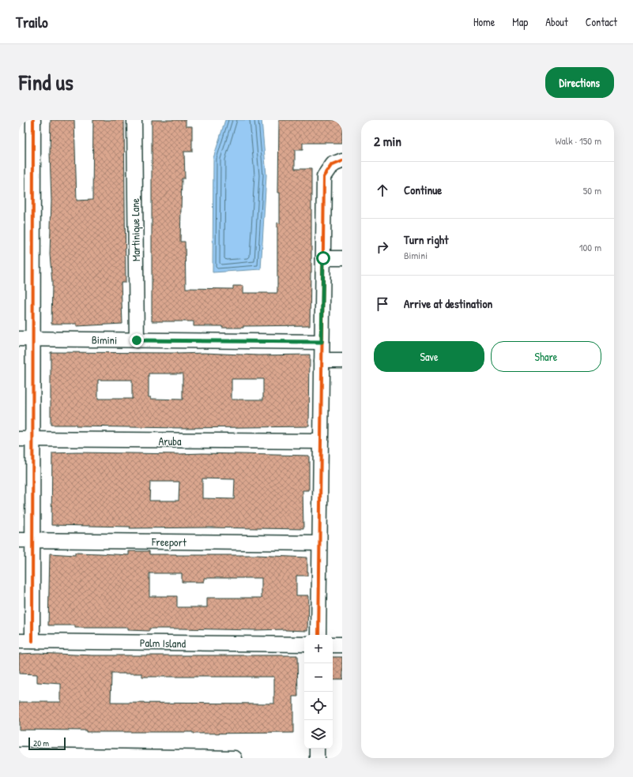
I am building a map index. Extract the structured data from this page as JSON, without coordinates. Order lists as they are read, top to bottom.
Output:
{
  "streets": {
    "street": [
      "Martinique Lane",
      "Bimini",
      "Aruba",
      "Freeport",
      "Palm Island"
    ]
  },
  "crossings": [
    ["Martinique Lane", "Bimini"]
  ],
  "scale_bar": "20 m",
  "page": {
    "header": "Trailo",
    "nav": [
      "Home",
      "Map",
      "About",
      "Contact"
    ],
    "title": "Find us",
    "buttons": [
      "Directions",
      ["Save", "Share"]
    ],
    "heading": ["2 min", "Walk · 150 m"],
    "list": [
      ["Continue", "50 m"],
      ["Turn right", "Bimini", "100 m"],
      "Arrive at destination"
    ],
    "map_buttons": ["+", "−"],
    "scale": "20 m"
  }
}
